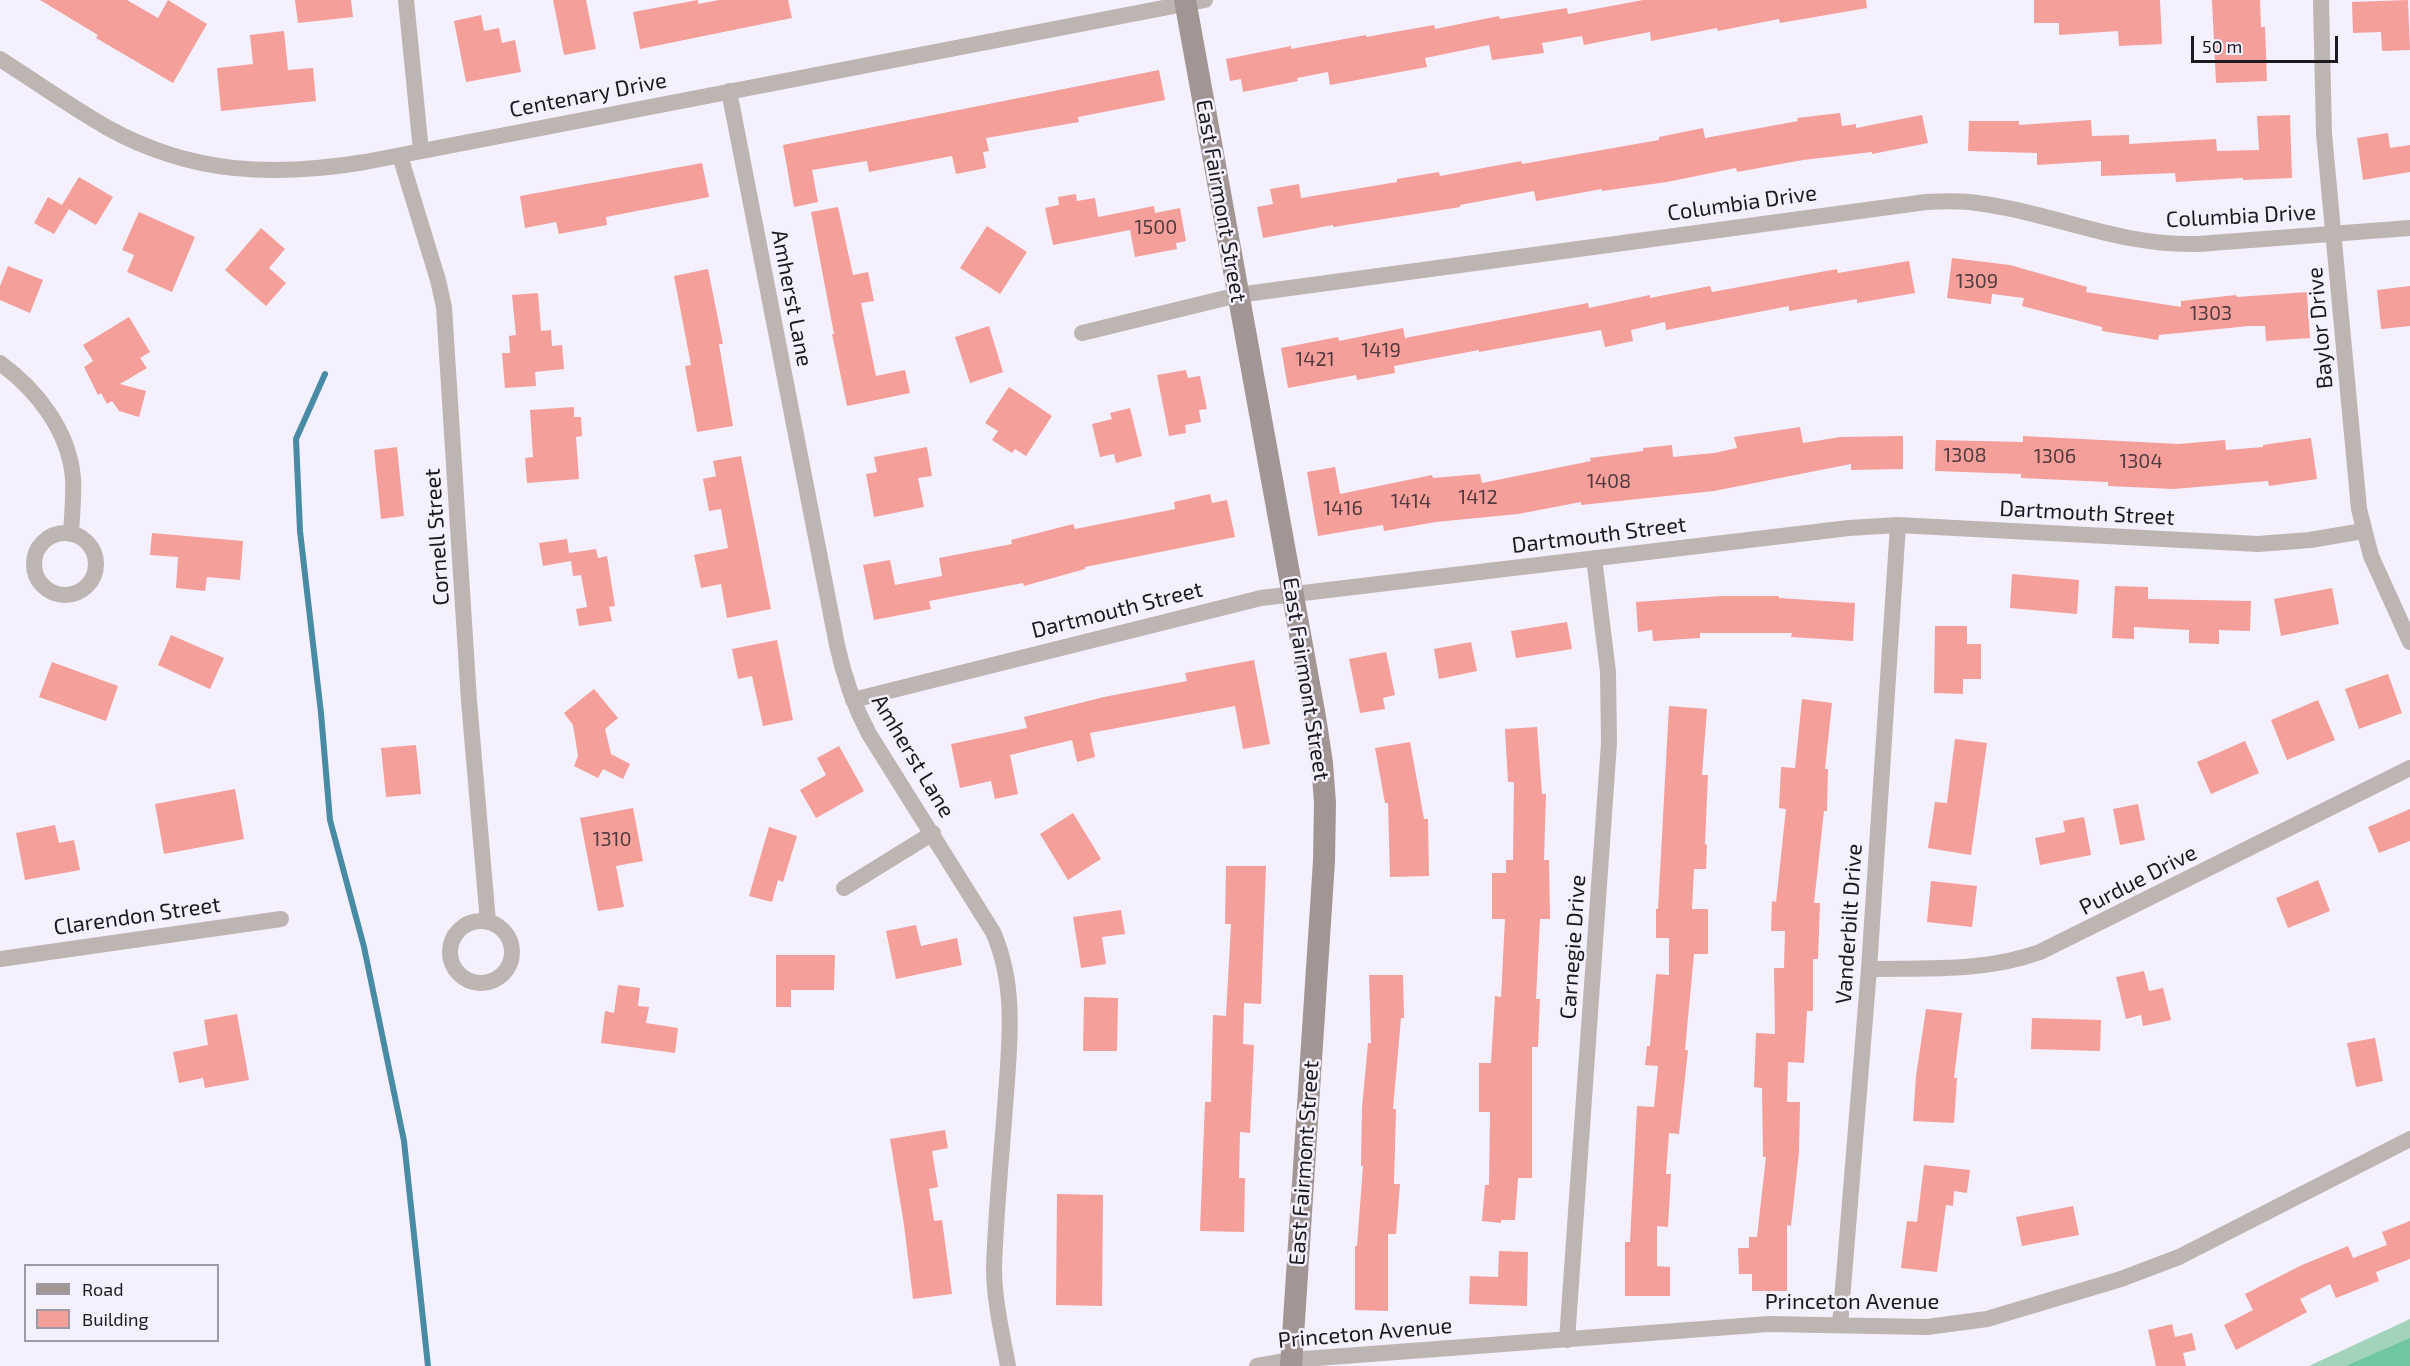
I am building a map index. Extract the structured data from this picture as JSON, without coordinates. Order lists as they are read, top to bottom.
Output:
{
  "streets": {
    "street": [
      "Centenary Drive",
      "East Fairmont Street",
      "Columbia Drive",
      "Amherst Lane",
      "Baylor Drive",
      "Dartmouth Street",
      "Cornell Street",
      "Purdue Drive",
      "Clarendon Street",
      "Vanderbilt Drive",
      "Carnegie Drive",
      "Princeton Avenue"
    ]
  },
  "crossings": [
    ["Centenary Drive", "East Fairmont Street"],
    ["Centenary Drive", "Amherst Lane"],
    ["Centenary Drive", "Cornell Street"],
    ["East Fairmont Street", "Columbia Drive"],
    ["East Fairmont Street", "Dartmouth Street"],
    ["East Fairmont Street", "Princeton Avenue"],
    ["Columbia Drive", "Baylor Drive"],
    ["Amherst Lane", "Dartmouth Street"],
    ["Baylor Drive", "Dartmouth Street"],
    ["Dartmouth Street", "Vanderbilt Drive"],
    ["Dartmouth Street", "Carnegie Drive"],
    ["Purdue Drive", "Vanderbilt Drive"],
    ["Vanderbilt Drive", "Princeton Avenue"],
    ["Carnegie Drive", "Princeton Avenue"]
  ],
  "house_numbers": [
    "1500",
    "1309",
    "1303",
    "1419",
    "1421",
    "1308",
    "1306",
    "1304",
    "1408",
    "1412",
    "1414",
    "1416",
    "1310"
  ],
  "legend": ["Road", "Building"],
  "scale_bar": "50 m"
}
